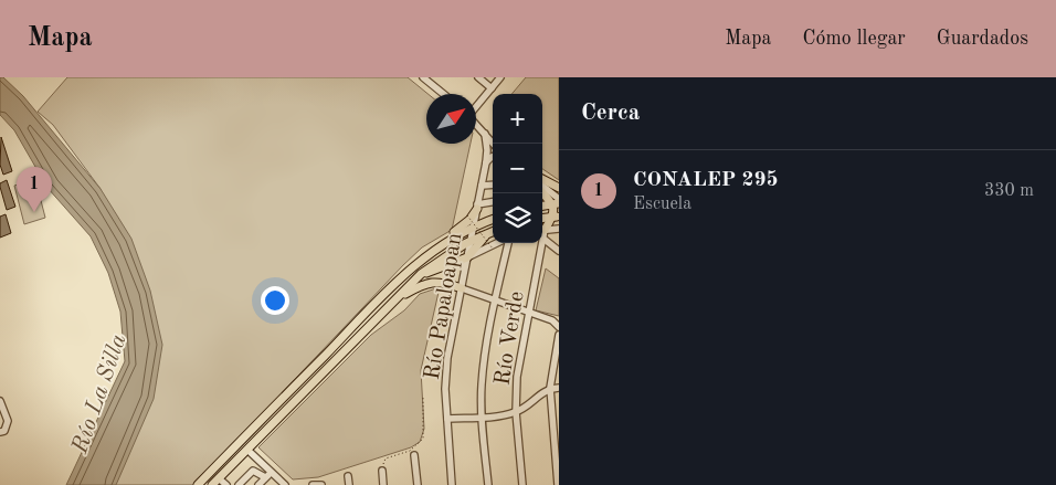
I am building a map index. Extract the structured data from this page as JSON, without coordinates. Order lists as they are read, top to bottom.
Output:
{
  "streets": {
    "street": ["Río Papaloapan", "Río Verde"]
  },
  "water": ["Río La Silla"],
  "north": "top right",
  "page": {
    "header": "Mapa",
    "nav": ["Mapa", "Cómo llegar", "Guardados"],
    "heading": "Cerca",
    "map_buttons": ["+", "−"],
    "list": [
      {
        "mark": "1",
        "name": "CONALEP 295",
        "note": "Escuela",
        "value": "330 m"
      }
    ],
    "pins": "1"
  }
}
